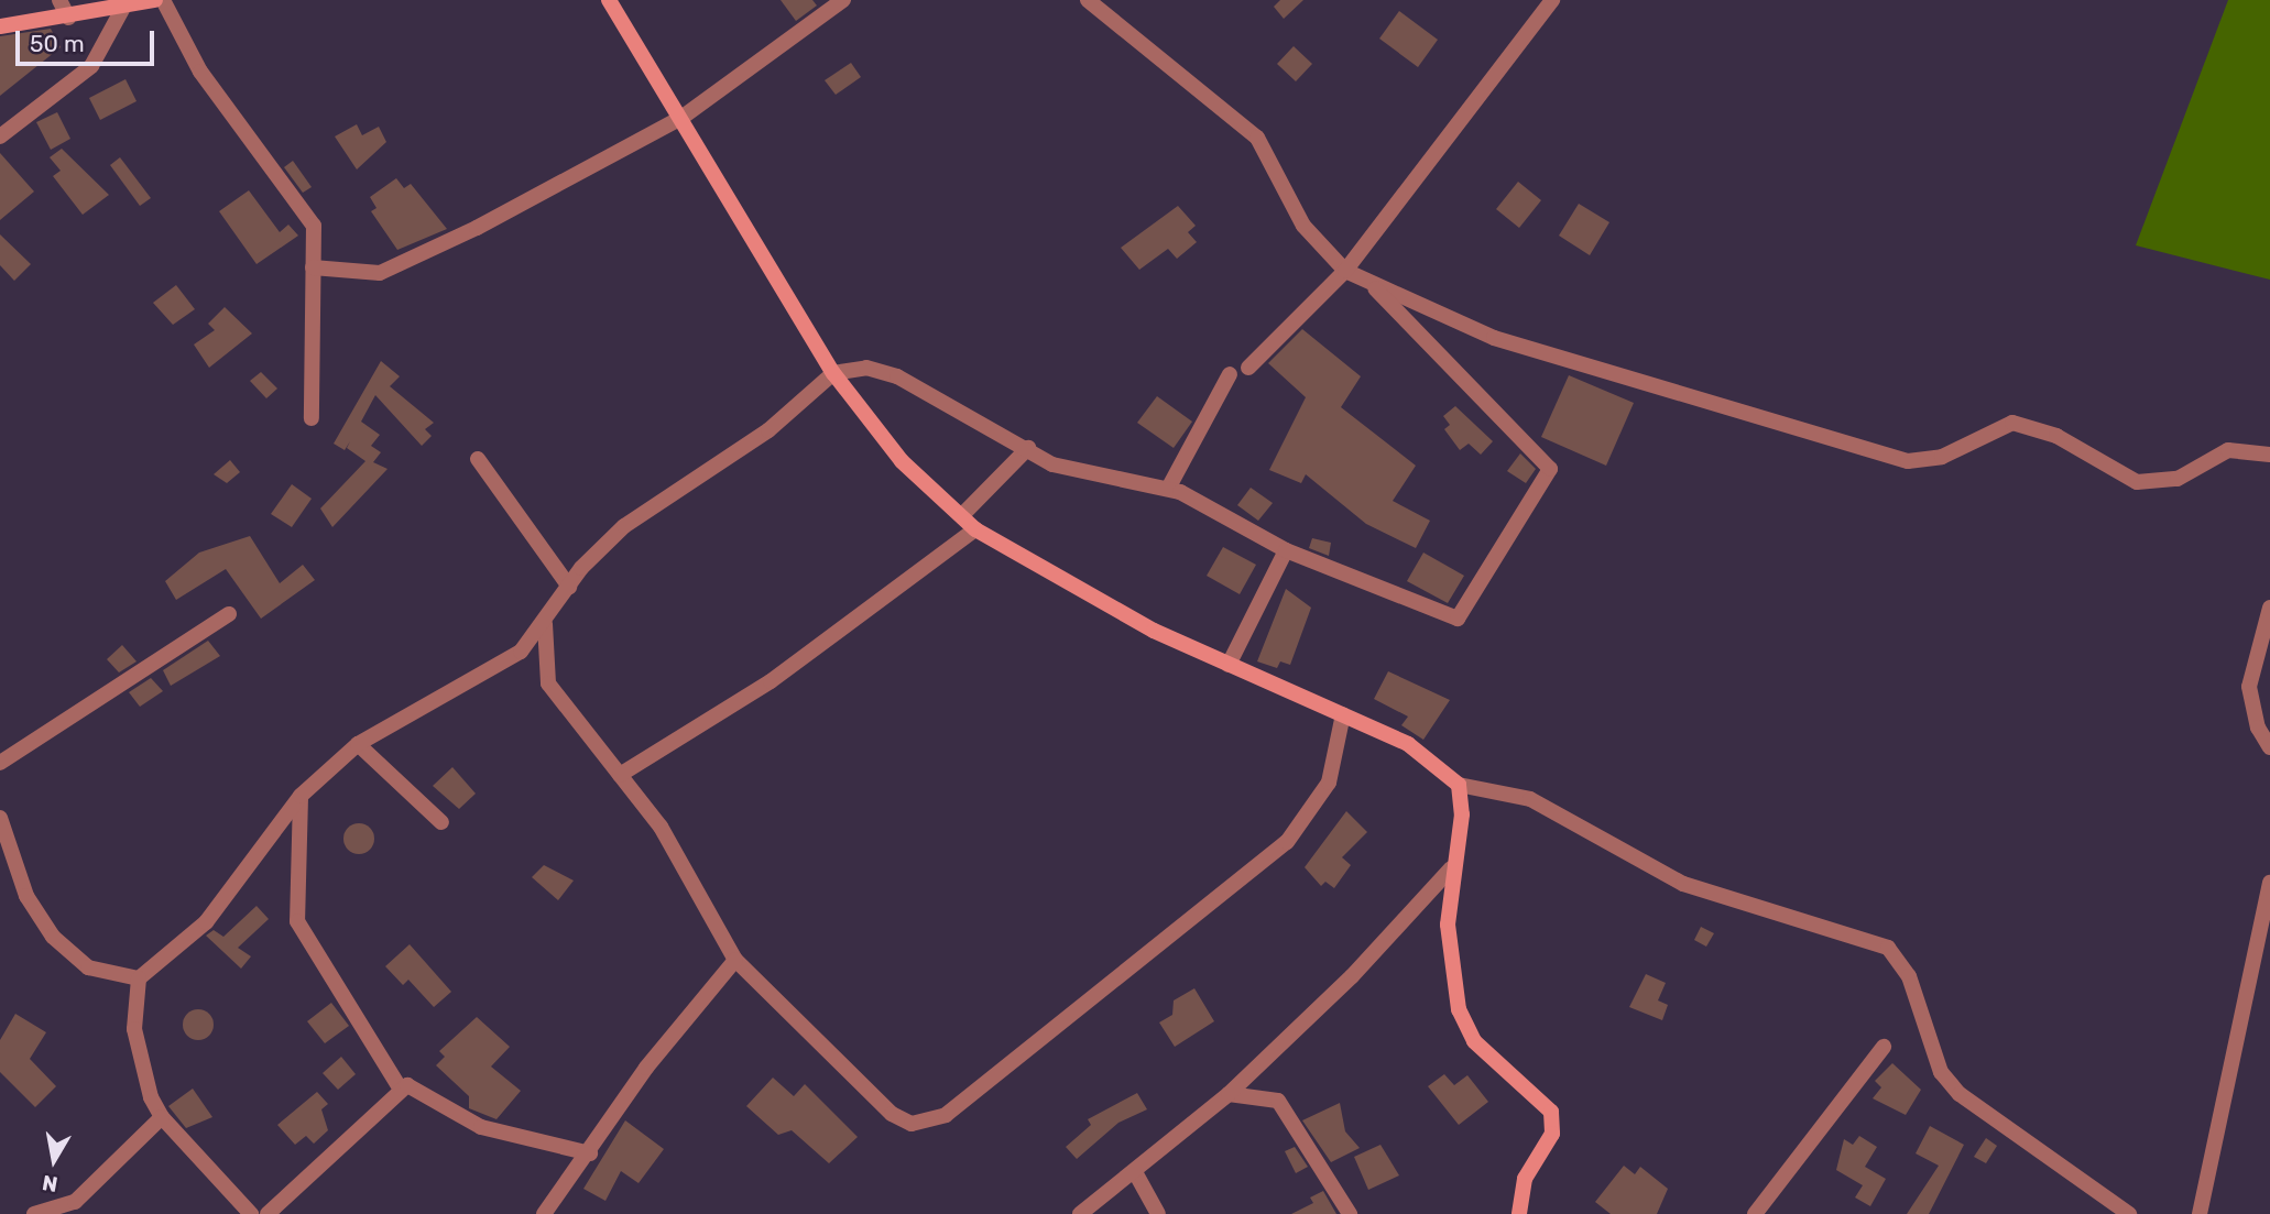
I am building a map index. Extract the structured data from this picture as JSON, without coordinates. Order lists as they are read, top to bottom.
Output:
{
  "scale_bar": "50 m",
  "north": "bottom"
}
